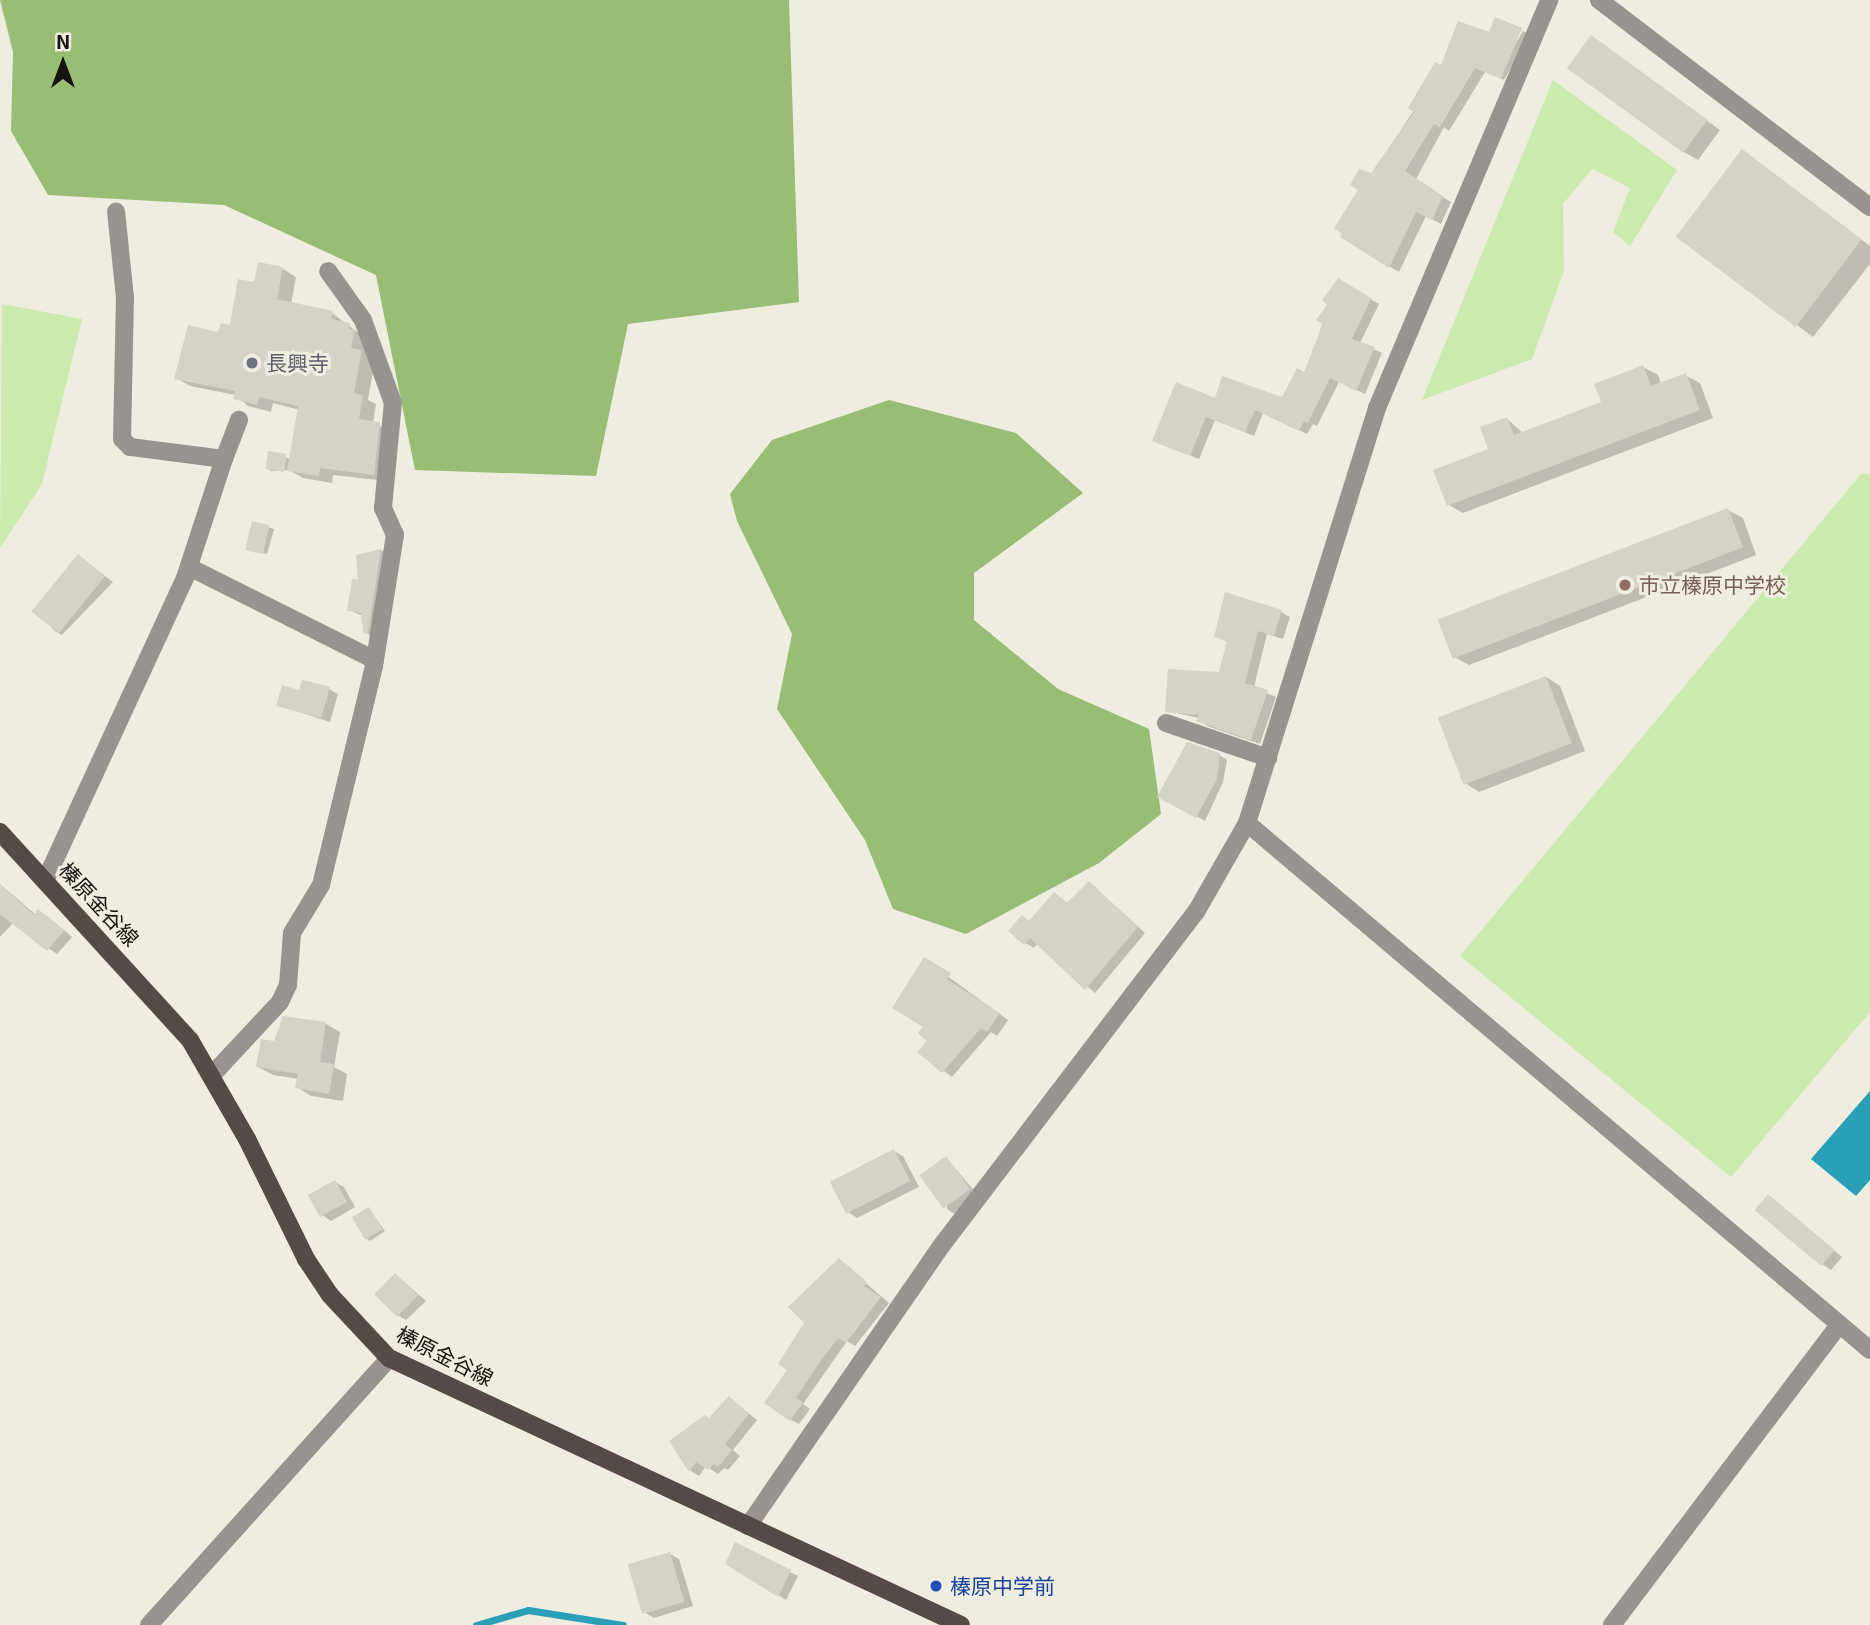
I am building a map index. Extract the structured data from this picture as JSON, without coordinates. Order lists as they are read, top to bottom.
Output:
{
  "streets": {
    "main road": ["榛原金谷線"]
  },
  "places": ["長興寺", "市立榛原中学校", "榛原中学前"],
  "north": "top"
}
